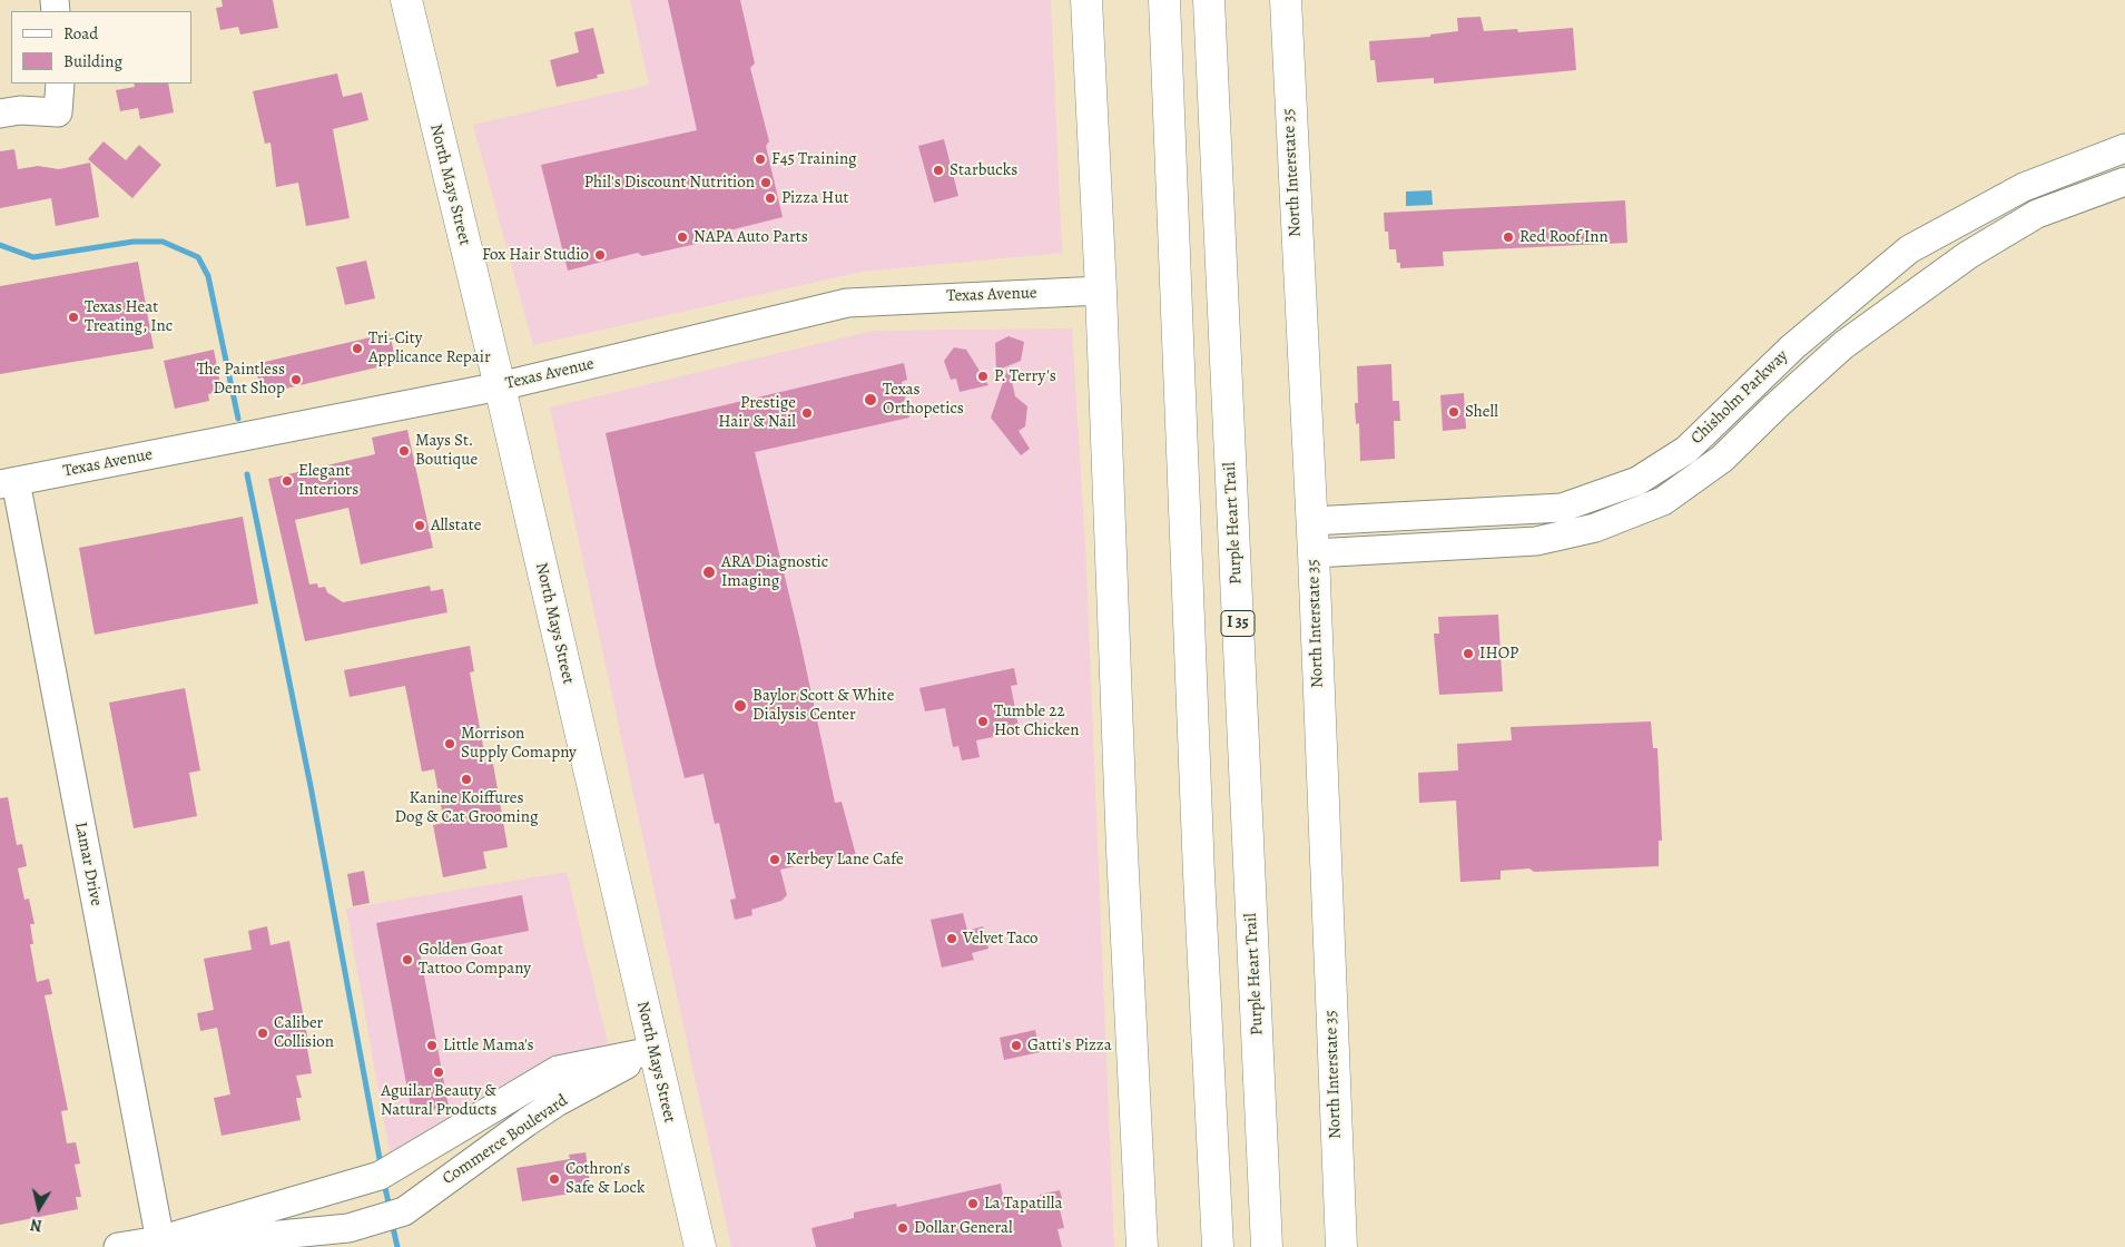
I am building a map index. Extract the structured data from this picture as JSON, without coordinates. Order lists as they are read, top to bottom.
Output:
{
  "streets": {
    "main road": [
      "North Interstate 35",
      "North Mays Street",
      "Purple Heart Trail",
      "I 35"
    ],
    "street": [
      "Texas Avenue",
      "Chisholm Parkway",
      "Lamar Drive",
      "Commerce Boulevard"
    ]
  },
  "crossings": [
    ["North Interstate 35", "Chisholm Parkway"],
    ["North Mays Street", "Texas Avenue"],
    ["North Mays Street", "Commerce Boulevard"],
    ["Texas Avenue", "Lamar Drive"],
    ["Lamar Drive", "Commerce Boulevard"]
  ],
  "places": [
    "F45 Training",
    "Starbucks",
    "Phil's Discount Nutrition",
    "Pizza Hut",
    "NAPA Auto Parts",
    "Red Roof Inn",
    "Fox Hair Studio",
    "Texas Heat Treating, Inc",
    "Tri-City Applicance Repair",
    "P. Terry's",
    "The Paintless Dent Shop",
    "Texas Orthopetics",
    "Shell",
    "Prestige Hair & Nail",
    "Mays St. Boutique",
    "Elegant Interiors",
    "Allstate",
    "ARA Diagnostic Imaging",
    "IHOP",
    "Baylor Scott & White Dialysis Center",
    "Tumble 22 Hot Chicken",
    "Morrison Supply Comapny",
    "Kanine Koiffures Dog & Cat Grooming",
    "Kerbey Lane Cafe",
    "Velvet Taco",
    "Golden Goat Tattoo Company",
    "Caliber Collision",
    "Little Mama's",
    "Gatti's Pizza",
    "Aguilar Beauty & Natural Products",
    "Cothron's Safe & Lock",
    "La Tapatilla",
    "Dollar General"
  ],
  "legend": ["Road", "Building"],
  "north": "bottom"
}
